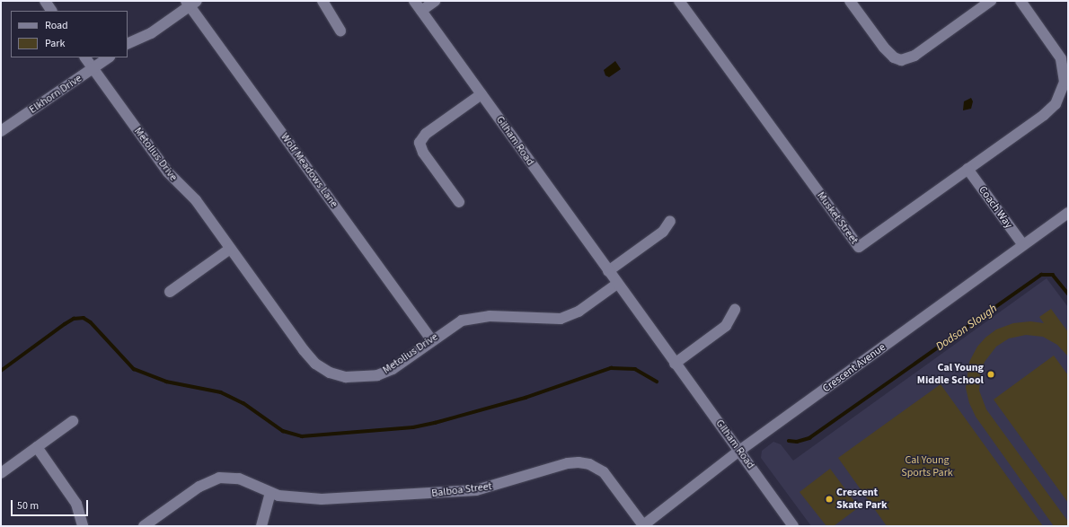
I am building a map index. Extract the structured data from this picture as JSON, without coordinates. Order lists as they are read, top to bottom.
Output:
{
  "streets": {
    "street": [
      "Elkhorn Drive",
      "Gilham Road",
      "Metolius Drive",
      "Wolf Meadows Lane",
      "Coach Way",
      "Musket Street",
      "Crescent Avenue",
      "Balboa Street"
    ]
  },
  "crossings": [
    ["Elkhorn Drive", "Metolius Drive"],
    ["Gilham Road", "Metolius Drive"],
    ["Gilham Road", "Crescent Avenue"],
    ["Metolius Drive", "Wolf Meadows Lane"],
    ["Coach Way", "Musket Street"],
    ["Coach Way", "Crescent Avenue"],
    ["Crescent Avenue", "Balboa Street"]
  ],
  "water": ["Dodson Slough"],
  "parks": ["Cal Young Sports Park"],
  "places": ["Cal Young Middle School", "Crescent Skate Park"],
  "legend": ["Road", "Park"],
  "scale_bar": "50 m"
}
